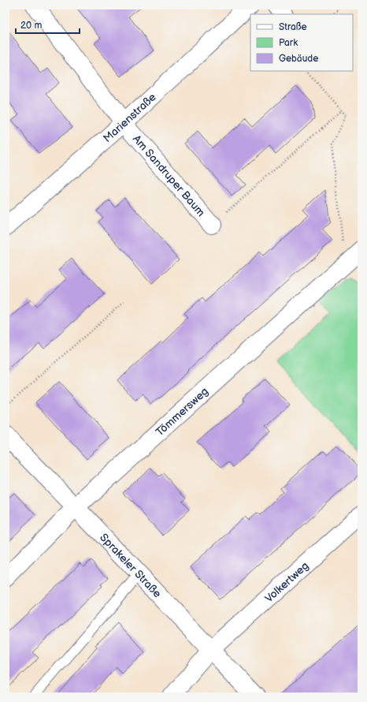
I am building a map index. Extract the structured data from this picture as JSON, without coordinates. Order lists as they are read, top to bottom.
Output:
{
  "streets": {
    "street": [
      "Marienstraße",
      "Am Sandruper Baum",
      "Tömmersweg",
      "Sprakeler Straße",
      "Volkertweg"
    ]
  },
  "crossings": [
    ["Marienstraße", "Am Sandruper Baum"],
    ["Tömmersweg", "Sprakeler Straße"],
    ["Sprakeler Straße", "Volkertweg"]
  ],
  "legend": ["Straße", "Park", "Gebäude"],
  "scale_bar": "20 m"
}
